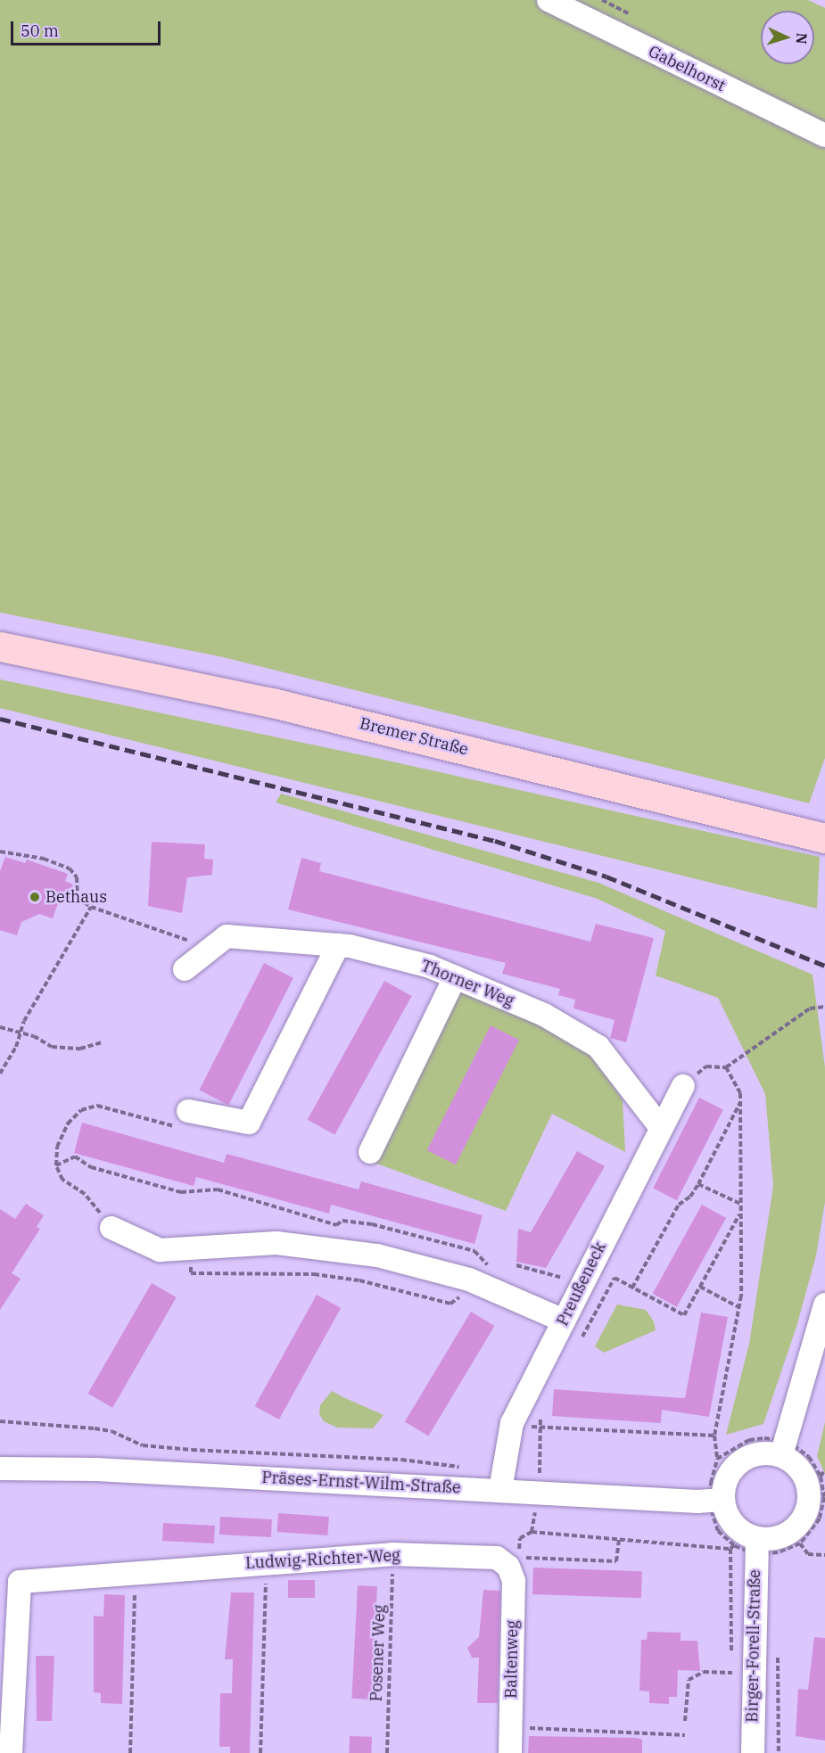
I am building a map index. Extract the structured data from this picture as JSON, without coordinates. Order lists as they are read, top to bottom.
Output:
{
  "streets": {
    "main road": ["Bremer Straße"],
    "street": [
      "Gabelhorst",
      "Thorner Weg",
      "Preußeneck",
      "Präses-Ernst-Wilm-Straße",
      "Ludwig-Richter-Weg",
      "Birger-Forell-Straße",
      "Baltenweg"
    ],
    "path": ["Posener Weg"]
  },
  "crossings": [
    ["Thorner Weg", "Preußeneck"],
    ["Preußeneck", "Präses-Ernst-Wilm-Straße"],
    ["Präses-Ernst-Wilm-Straße", "Birger-Forell-Straße"],
    ["Ludwig-Richter-Weg", "Posener Weg"],
    ["Ludwig-Richter-Weg", "Baltenweg"]
  ],
  "places": ["Bethaus"],
  "scale_bar": "50 m",
  "north": "right"
}
